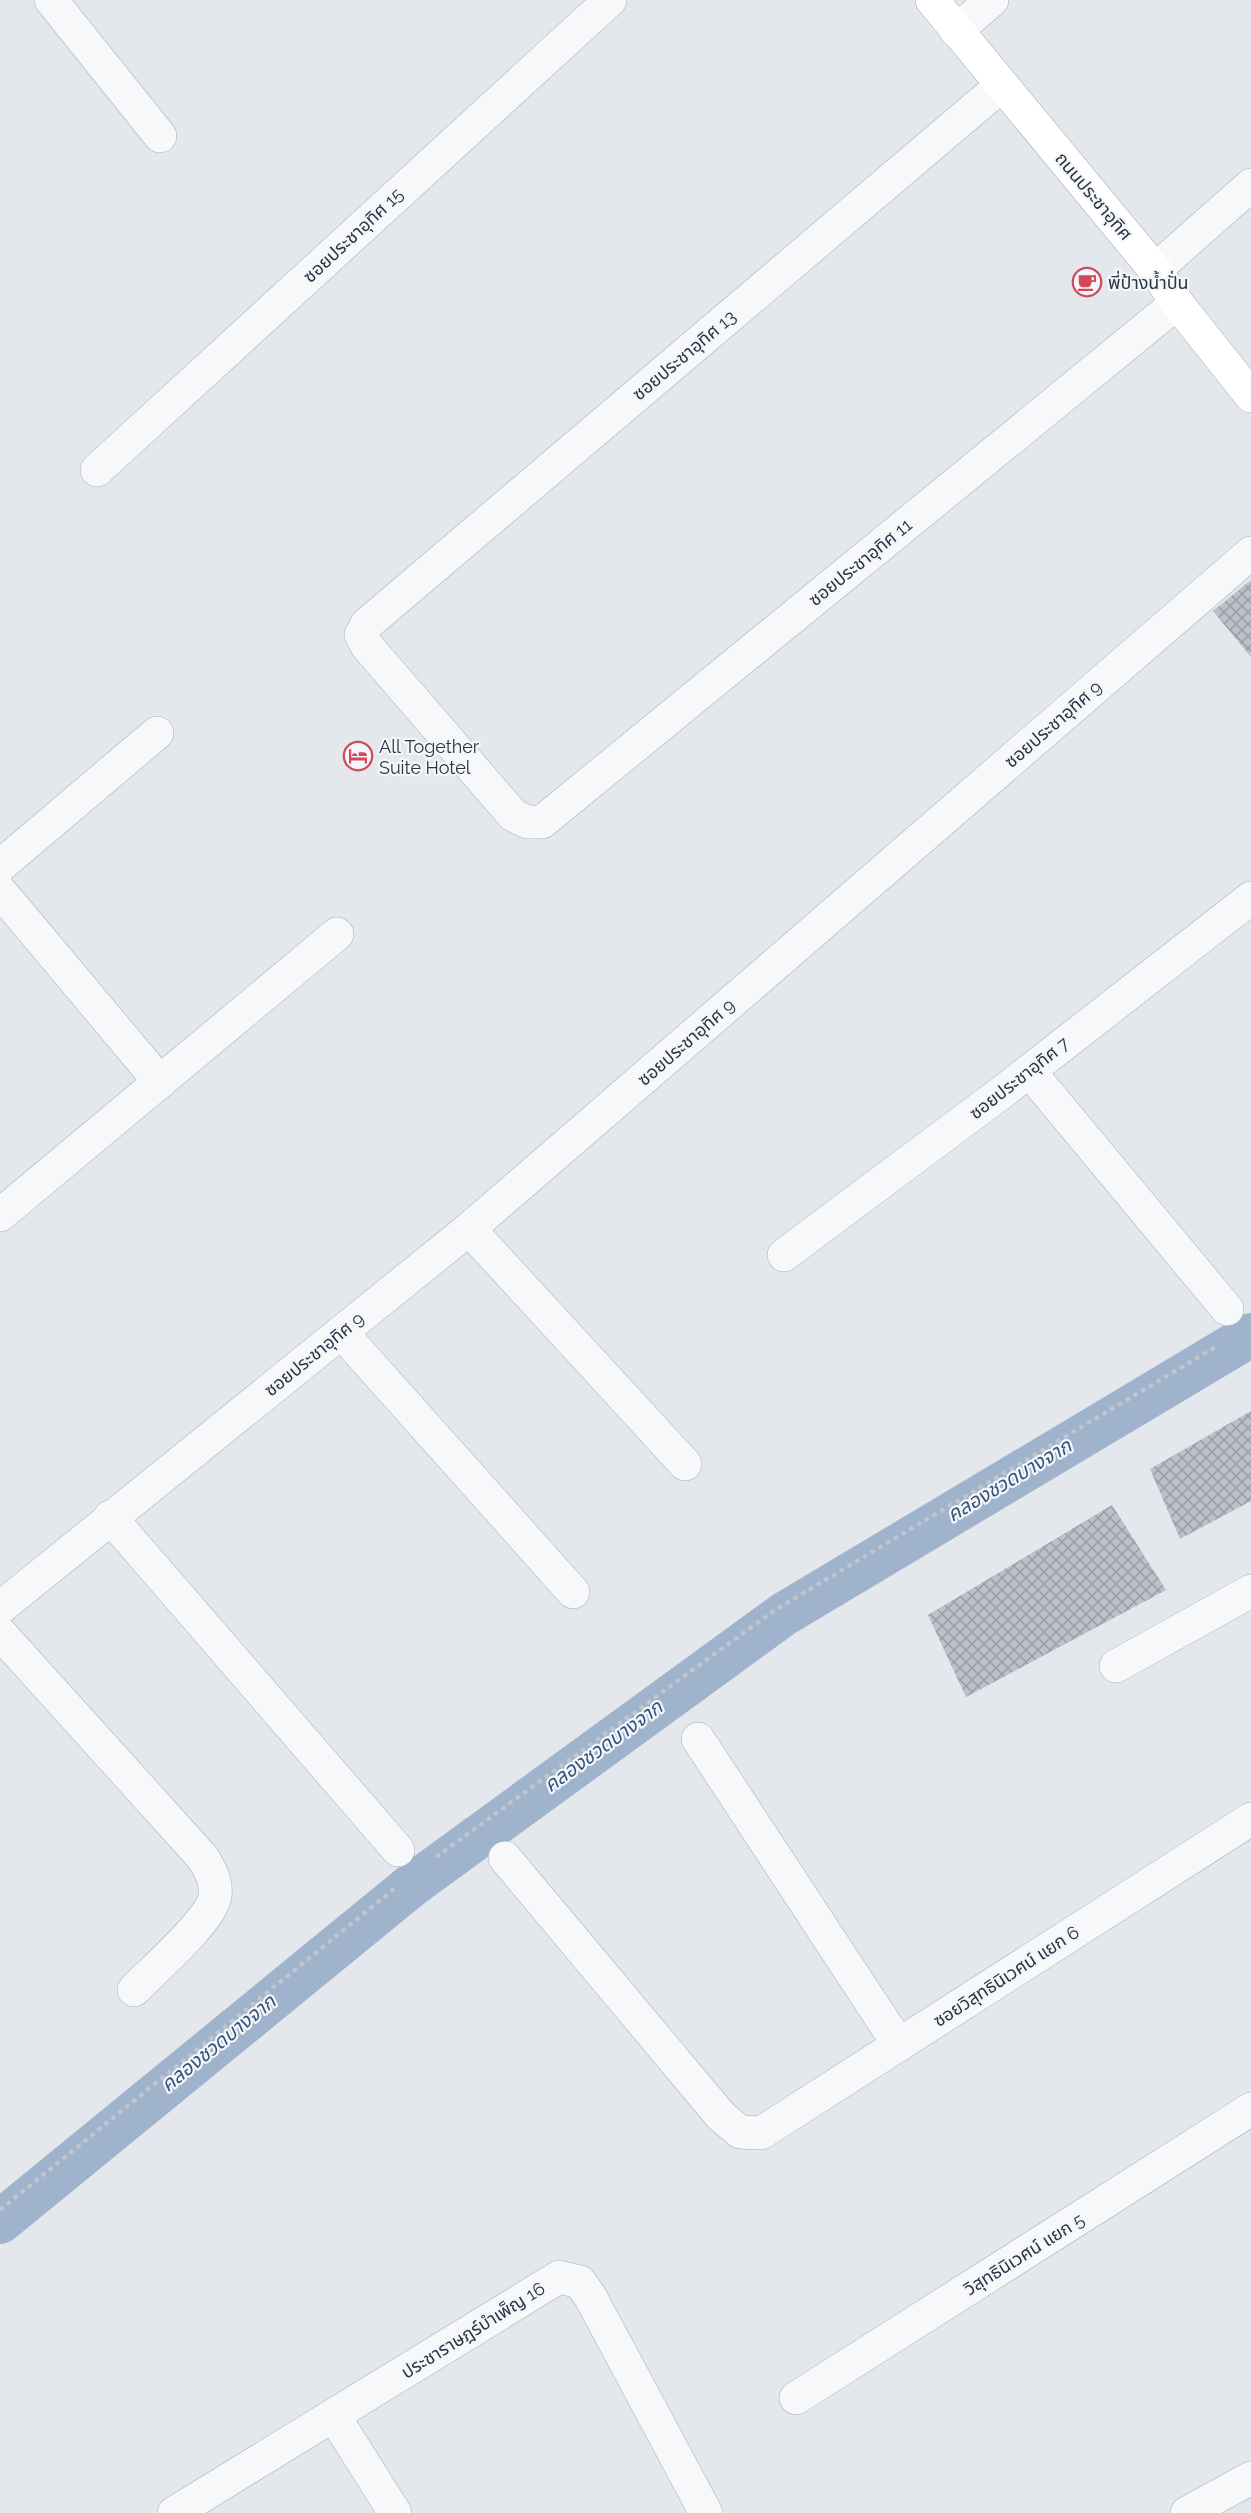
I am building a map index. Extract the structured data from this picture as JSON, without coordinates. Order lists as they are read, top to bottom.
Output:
{
  "streets": {
    "main road": ["ถนนประชาอุทิศ"],
    "street": [
      "ซอยประชาอุทิศ 15",
      "ซอยประชาอุทิศ 13",
      "ซอยประชาอุทิศ 11",
      "ซอยประชาอุทิศ 9",
      "ซอยประชาอุทิศ 7",
      "ซอยวิสุทธินิเวศน์ แยก 6",
      "วิสุทธินิเวศน์ แยก 5",
      "ประชาราษฎร์บำเพ็ญ 16"
    ]
  },
  "crossings": [
    ["ถนนประชาอุทิศ", "ซอยประชาอุทิศ 13"],
    ["ถนนประชาอุทิศ", "ซอยประชาอุทิศ 11"],
    ["ซอยประชาอุทิศ 13", "ซอยประชาอุทิศ 11"]
  ],
  "water": ["คลองชวดบางจาก"],
  "places": {
    "cafe": ["พี่ป้างน้ำปั่น"],
    "hotel": ["All Together Suite Hotel"]
  }
}
